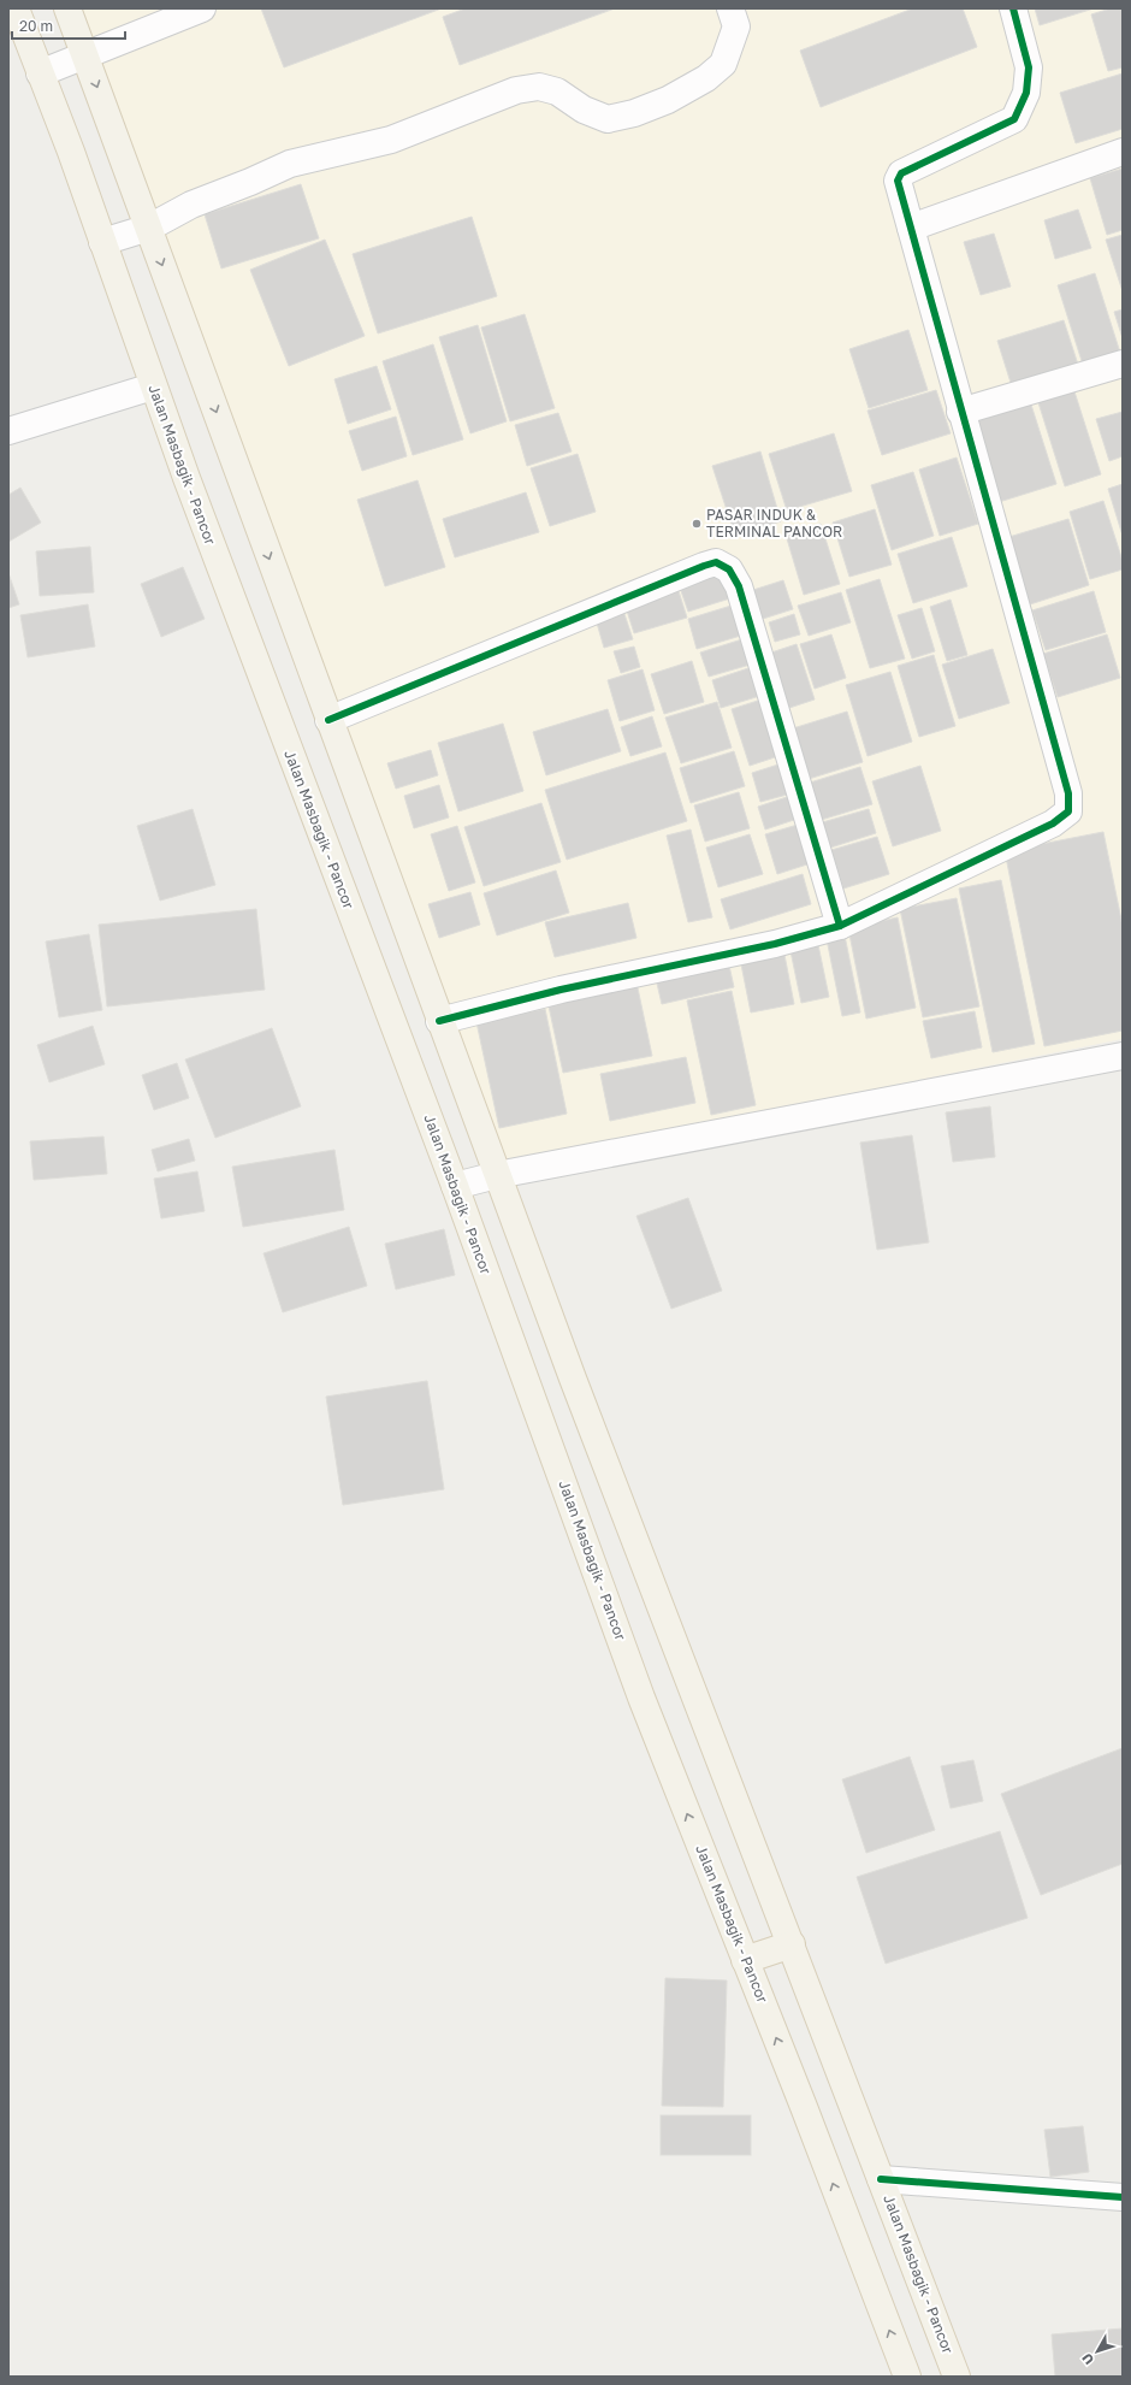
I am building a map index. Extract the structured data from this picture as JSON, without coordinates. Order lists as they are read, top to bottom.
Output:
{
  "streets": {
    "main road": ["Jalan Masbagik - Pancor"]
  },
  "places": ["PASAR INDUK & TERMINAL PANCOR"],
  "scale_bar": "20 m",
  "north": "bottom left"
}
